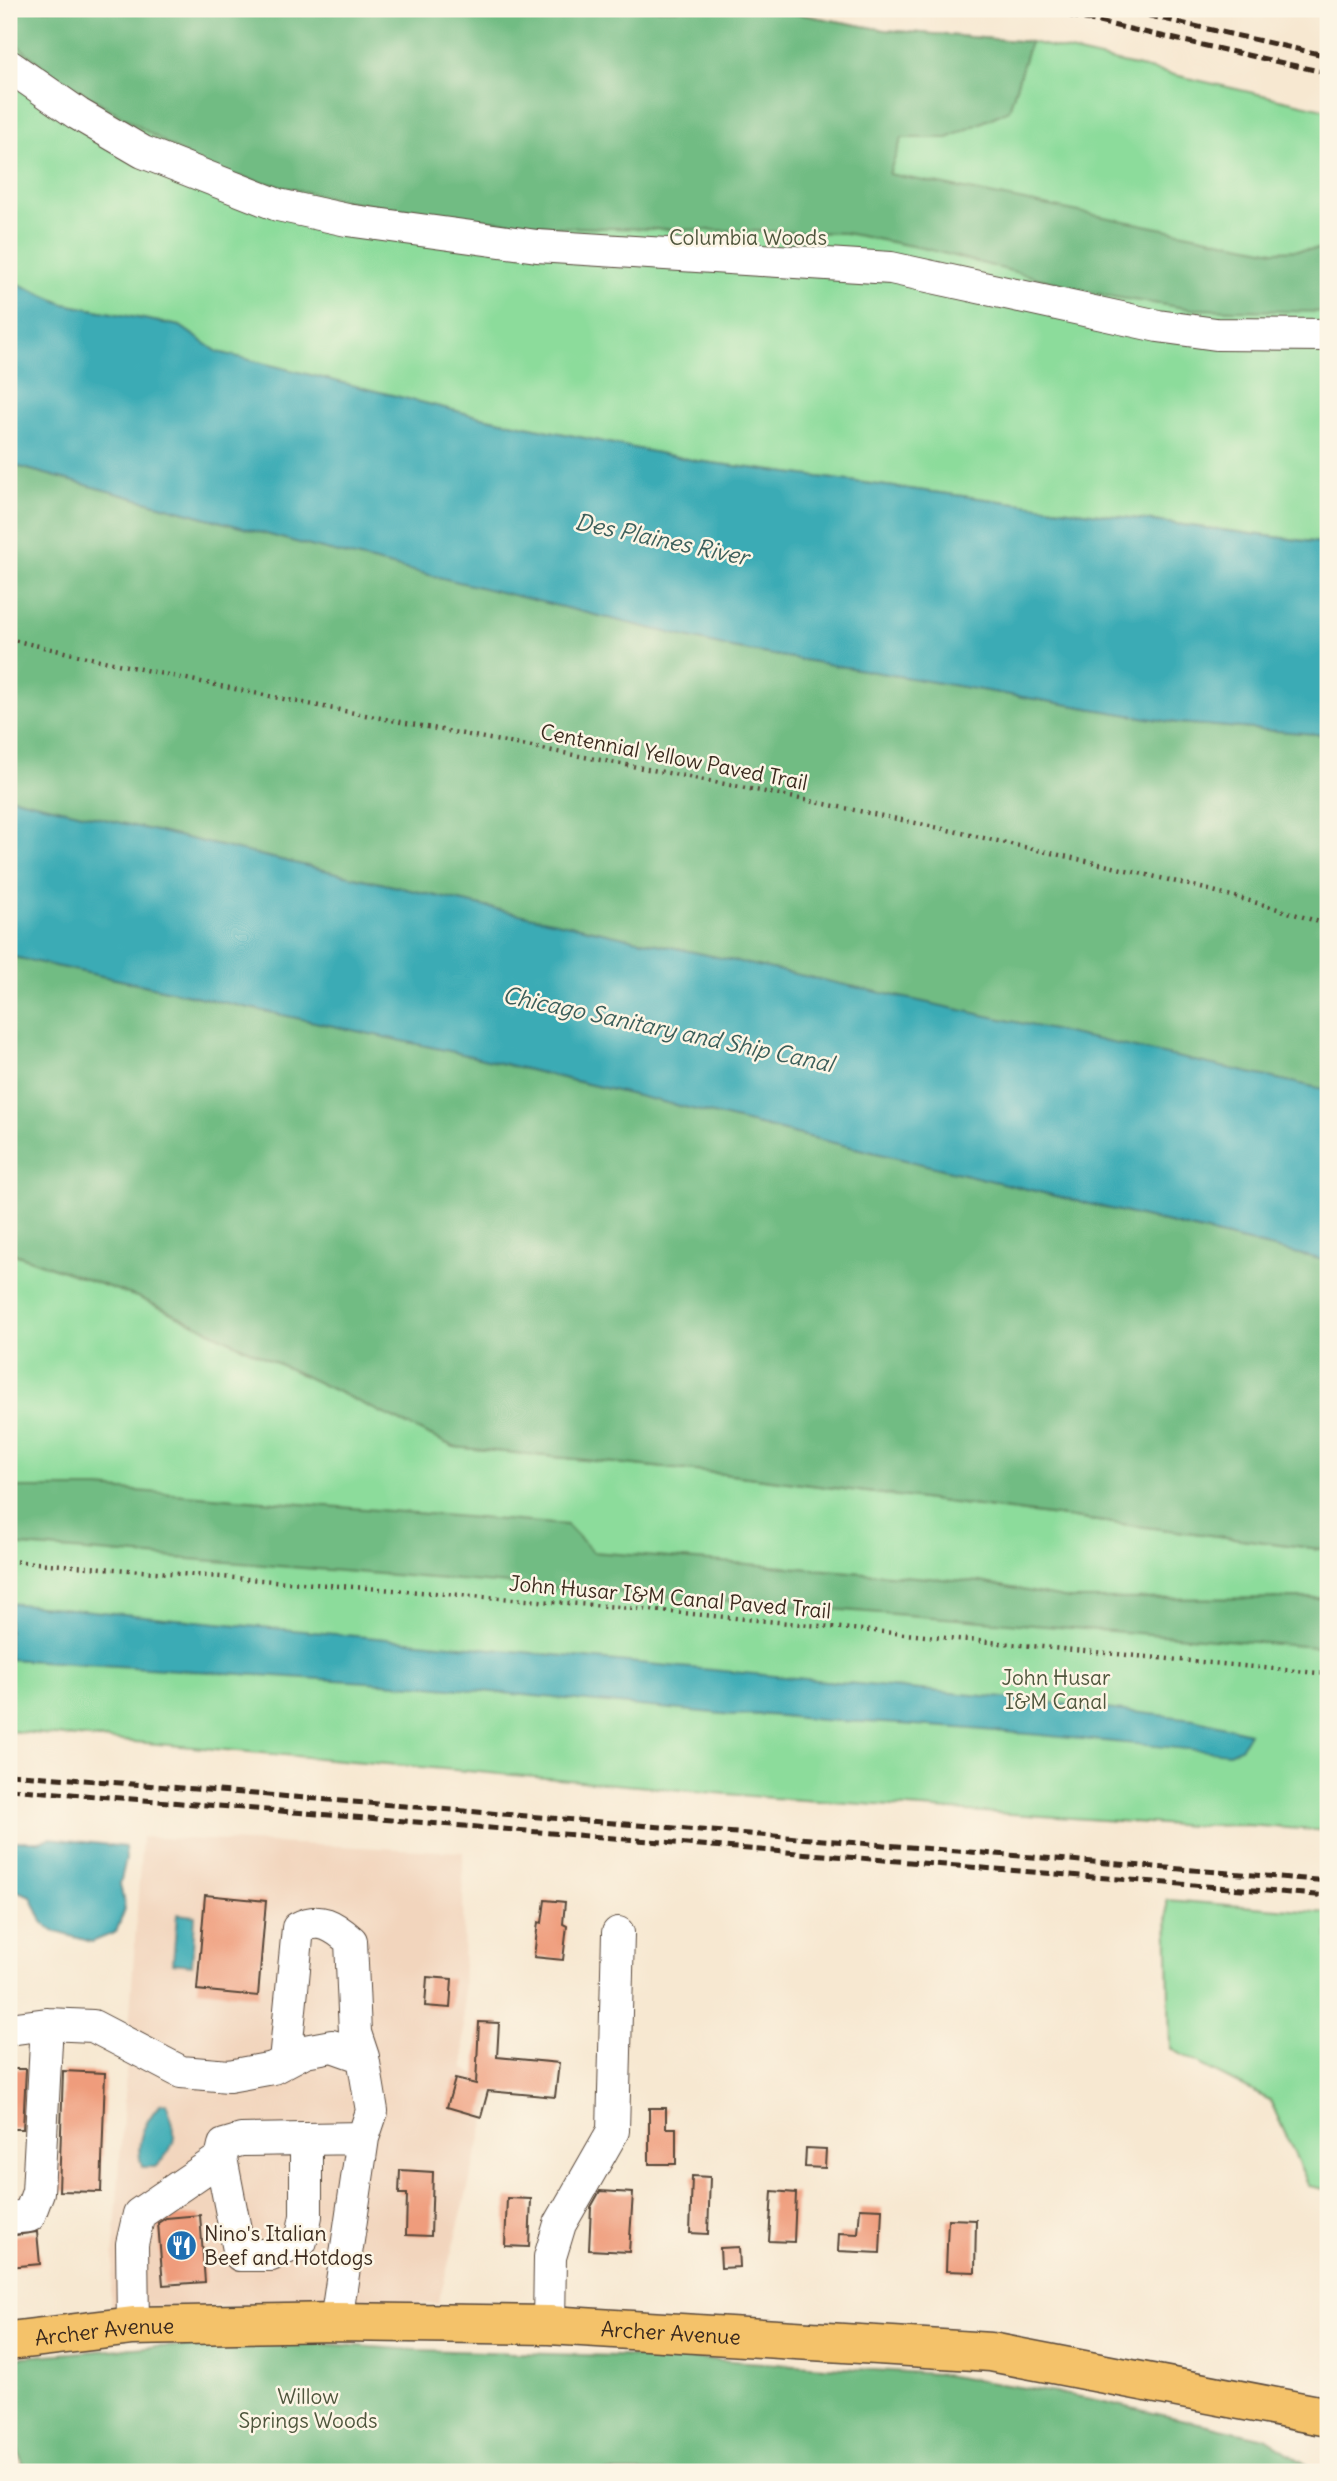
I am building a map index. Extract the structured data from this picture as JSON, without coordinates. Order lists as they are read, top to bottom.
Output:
{
  "streets": {
    "main road": ["Archer Avenue"],
    "path": ["Centennial Yellow Paved Trail", "John Husar I&M Canal Paved Trail"]
  },
  "water": ["Des Plaines River", "Chicago Sanitary and Ship Canal"],
  "parks": ["Columbia Woods", "John Husar I&M Canal", "Willow Springs Woods"],
  "places": {
    "restaurant": ["Nino's Italian Beef and Hotdogs"]
  }
}
